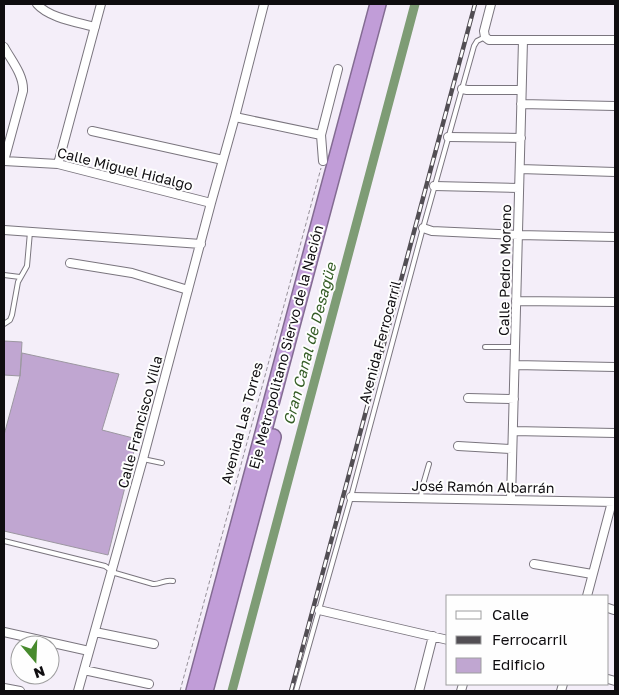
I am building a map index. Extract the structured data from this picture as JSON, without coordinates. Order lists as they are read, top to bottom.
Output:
{
  "streets": {
    "highway": ["Eje Metropolitano Siervo de la Nación"],
    "street": [
      "Calle Miguel Hidalgo",
      "Calle Pedro Moreno",
      "Avenida Ferrocarril",
      "Calle Francisco Villa",
      "José Ramón Albarrán"
    ],
    "path": ["Avenida Las Torres"]
  },
  "crossings": [
    ["Calle Miguel Hidalgo", "Calle Francisco Villa"],
    ["Calle Pedro Moreno", "José Ramón Albarrán"],
    ["Avenida Ferrocarril", "José Ramón Albarrán"]
  ],
  "water": ["Gran Canal de Desagüe"],
  "legend": ["Calle", "Ferrocarril", "Edificio"],
  "north": "bottom"
}
